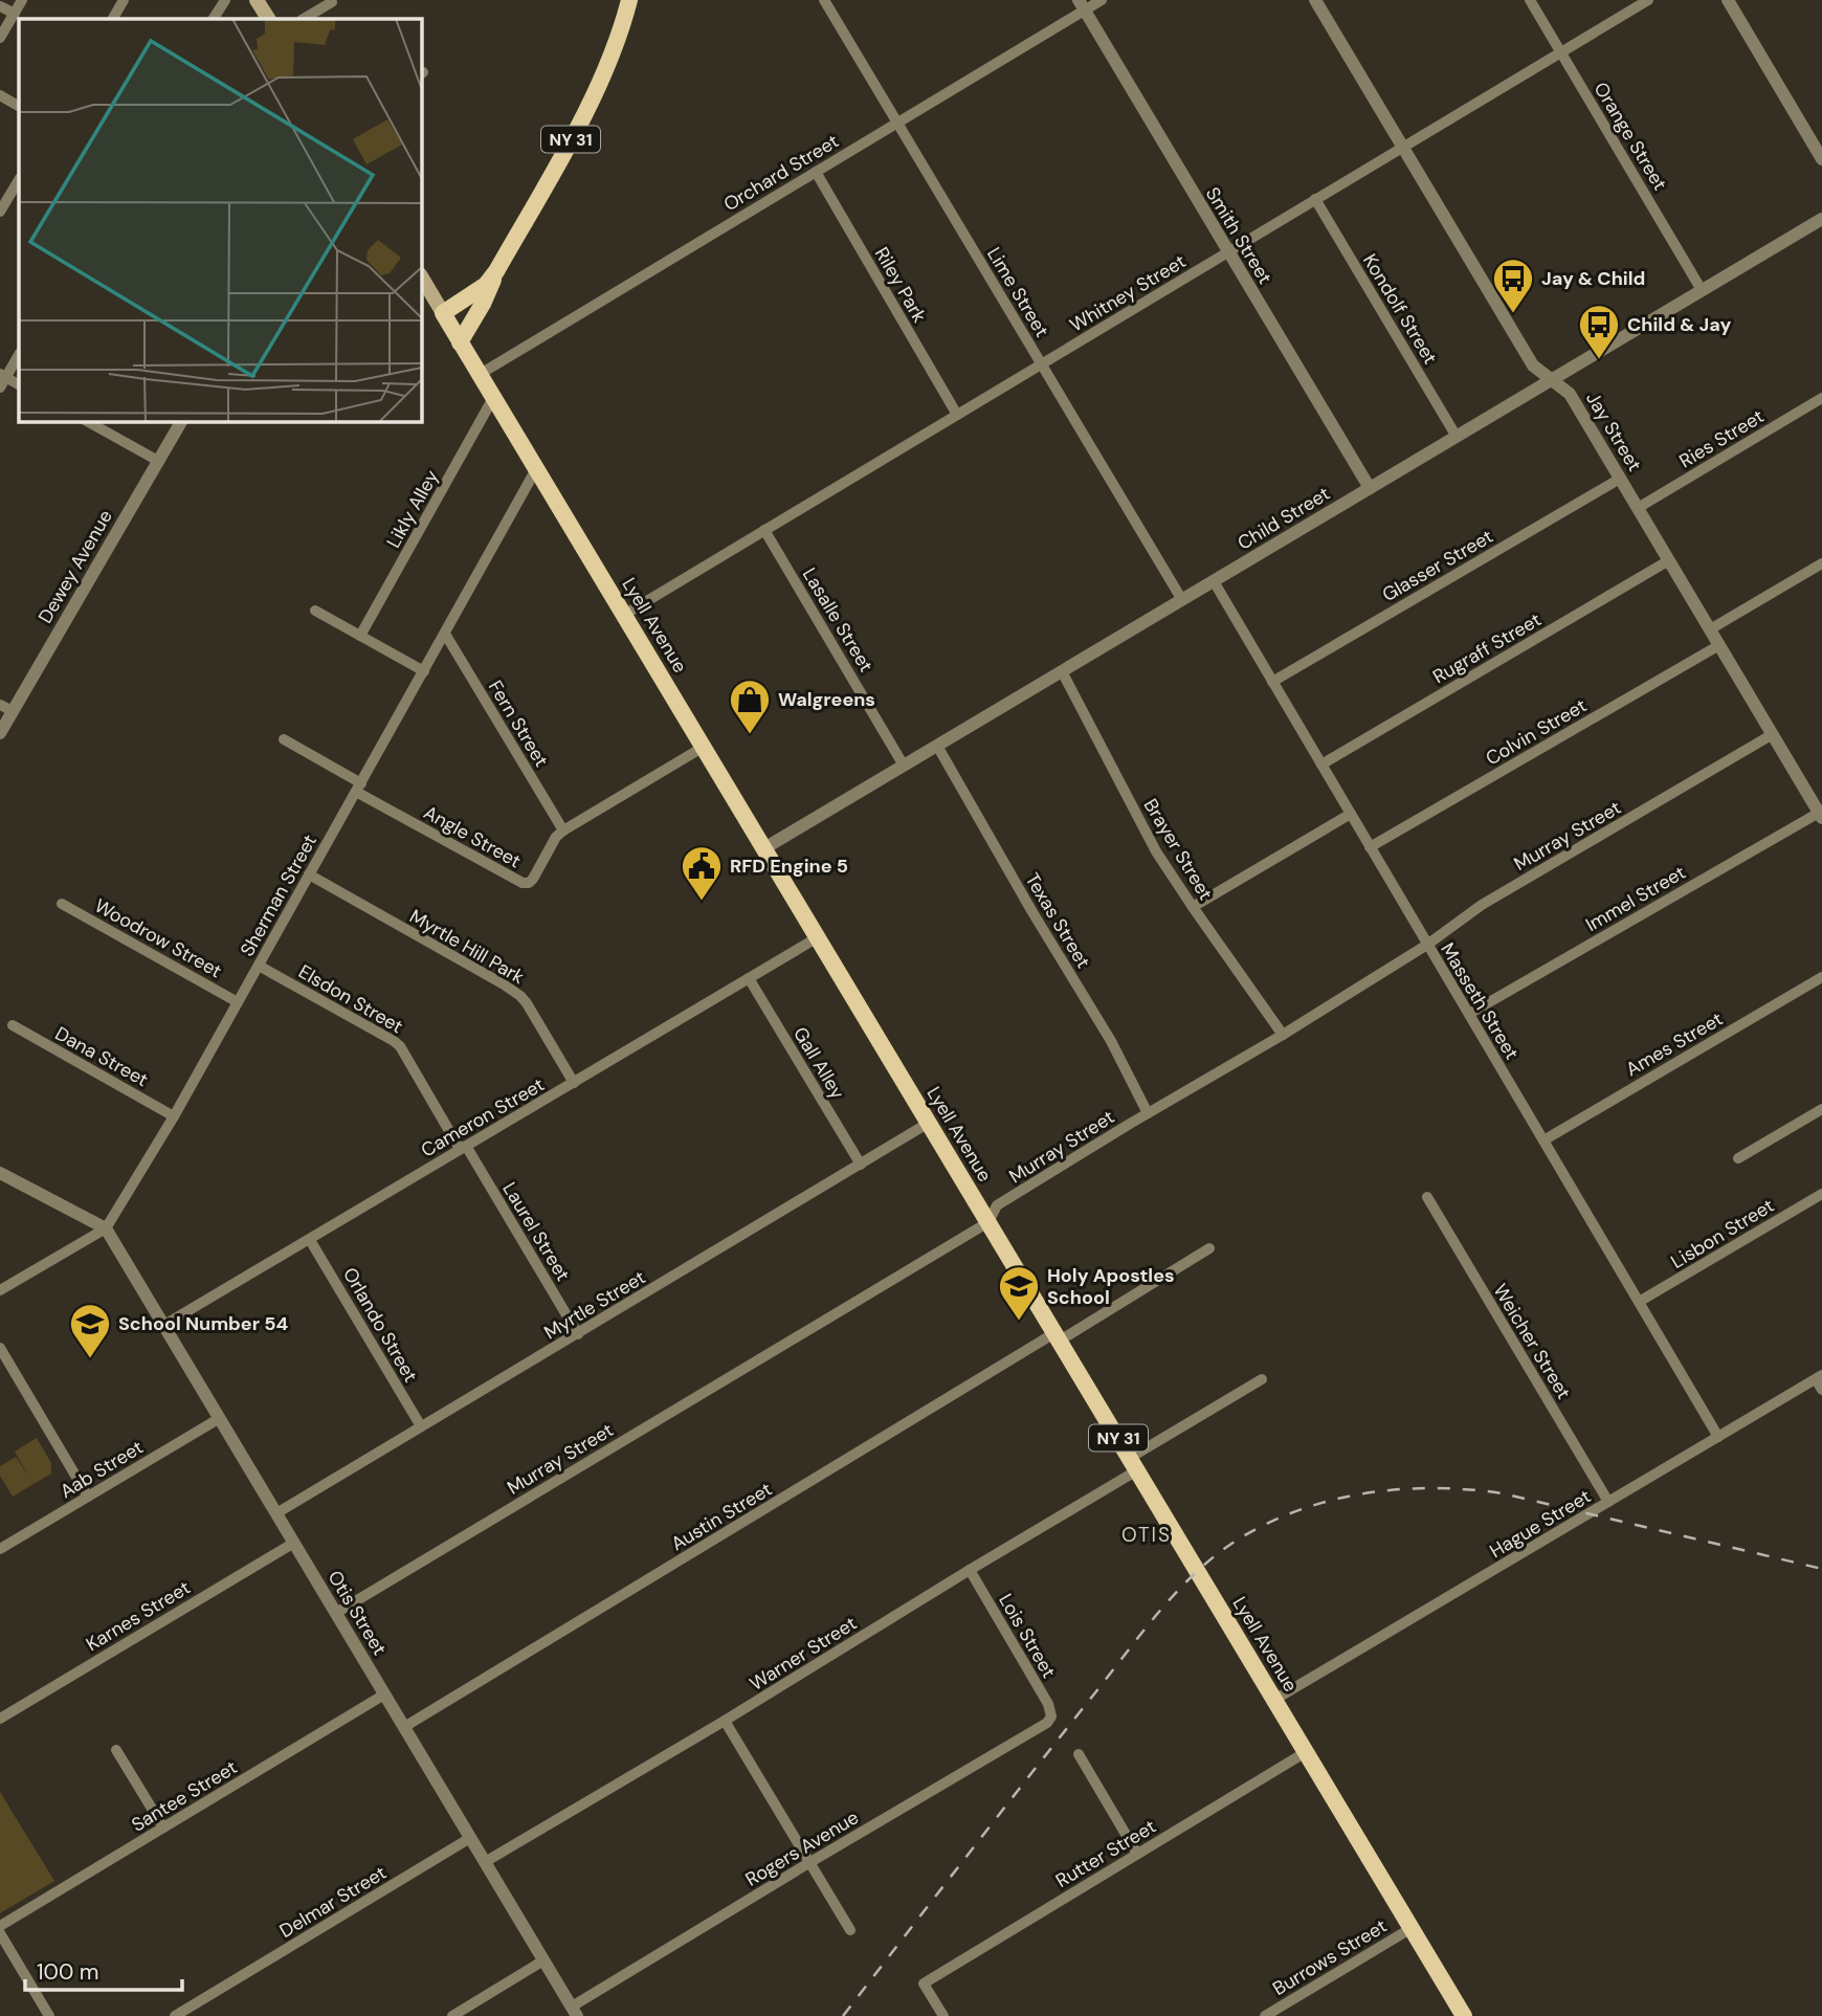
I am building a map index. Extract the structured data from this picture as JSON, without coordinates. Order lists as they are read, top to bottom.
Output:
{
  "streets": {
    "main road": ["NY 31", "Lyell Avenue"],
    "street": [
      "Orange Street",
      "Orchard Street",
      "Smith Street",
      "Riley Park",
      "Lime Street",
      "Whitney Street",
      "Kondolf Street",
      "Jay Street",
      "Ries Street",
      "Likly Alley",
      "Child Street",
      "Glasser Street",
      "Dewey Avenue",
      "Lasalle Street",
      "Rugraff Street",
      "Fern Street",
      "Colvin Street",
      "Murray Street",
      "Angle Street",
      "Brayer Street",
      "Sherman Street",
      "Immel Street",
      "Texas Street",
      "Woodrow Street",
      "Myrtle Hill Park",
      "Elsdon Street",
      "Masseth Street",
      "Ames Street",
      "Dana Street",
      "Gall Alley",
      "Cameron Street",
      "Laurel Street",
      "Lisbon Street",
      "Myrtle Street",
      "Orlando Street",
      "Weicher Street",
      "Aab Street",
      "Austin Street",
      "Hague Street",
      "Otis Street",
      "Karnes Street",
      "Lois Street",
      "Warner Street",
      "Santee Street",
      "Rogers Avenue",
      "Rutter Street",
      "Delmar Street",
      "Burrows Street"
    ]
  },
  "crossings": [
    ["Orange Street", "Whitney Street"],
    ["Orange Street", "Child Street"],
    ["NY 31", "Lyell Avenue"],
    ["Orchard Street", "Smith Street"],
    ["Orchard Street", "Riley Park"],
    ["Orchard Street", "Lime Street"],
    ["Orchard Street", "Lyell Avenue"],
    ["Smith Street", "Whitney Street"],
    ["Smith Street", "Child Street"],
    ["Riley Park", "Whitney Street"],
    ["Lime Street", "Whitney Street"],
    ["Lime Street", "Child Street"],
    ["Whitney Street", "Kondolf Street"],
    ["Whitney Street", "Jay Street"],
    ["Whitney Street", "Lasalle Street"],
    ["Whitney Street", "Lyell Avenue"],
    ["Kondolf Street", "Child Street"],
    ["Jay Street", "Ries Street"],
    ["Jay Street", "Child Street"],
    ["Jay Street", "Glasser Street"],
    ["Jay Street", "Rugraff Street"],
    ["Jay Street", "Colvin Street"],
    ["Jay Street", "Murray Street"],
    ["Jay Street", "Immel Street"],
    ["Likly Alley", "Lyell Avenue"],
    ["Child Street", "Lasalle Street"],
    ["Child Street", "Lyell Avenue"],
    ["Child Street", "Brayer Street"],
    ["Child Street", "Texas Street"],
    ["Child Street", "Masseth Street"],
    ["Glasser Street", "Masseth Street"],
    ["Lyell Avenue", "Murray Street"],
    ["Lyell Avenue", "Angle Street"],
    ["Lyell Avenue", "Sherman Street"],
    ["Lyell Avenue", "Cameron Street"],
    ["Lyell Avenue", "Myrtle Street"],
    ["Lyell Avenue", "Austin Street"],
    ["Lyell Avenue", "Hague Street"],
    ["Lyell Avenue", "Warner Street"],
    ["Lyell Avenue", "Rutter Street"],
    ["Lyell Avenue", "Burrows Street"],
    ["Rugraff Street", "Masseth Street"],
    ["Fern Street", "Angle Street"],
    ["Fern Street", "Sherman Street"],
    ["Colvin Street", "Masseth Street"],
    ["Murray Street", "Brayer Street"],
    ["Murray Street", "Texas Street"],
    ["Murray Street", "Masseth Street"],
    ["Murray Street", "Otis Street"],
    ["Angle Street", "Sherman Street"],
    ["Sherman Street", "Woodrow Street"],
    ["Sherman Street", "Myrtle Hill Park"],
    ["Sherman Street", "Elsdon Street"],
    ["Sherman Street", "Dana Street"],
    ["Sherman Street", "Otis Street"],
    ["Immel Street", "Masseth Street"],
    ["Myrtle Hill Park", "Cameron Street"],
    ["Elsdon Street", "Cameron Street"],
    ["Elsdon Street", "Laurel Street"],
    ["Masseth Street", "Ames Street"],
    ["Masseth Street", "Lisbon Street"],
    ["Masseth Street", "Hague Street"],
    ["Gall Alley", "Cameron Street"],
    ["Gall Alley", "Myrtle Street"],
    ["Cameron Street", "Laurel Street"],
    ["Cameron Street", "Orlando Street"],
    ["Cameron Street", "Otis Street"],
    ["Laurel Street", "Myrtle Street"],
    ["Myrtle Street", "Orlando Street"],
    ["Myrtle Street", "Otis Street"],
    ["Weicher Street", "Hague Street"],
    ["Aab Street", "Otis Street"],
    ["Austin Street", "Otis Street"],
    ["Otis Street", "Karnes Street"],
    ["Otis Street", "Warner Street"],
    ["Otis Street", "Santee Street"],
    ["Otis Street", "Rogers Avenue"],
    ["Otis Street", "Delmar Street"],
    ["Lois Street", "Warner Street"],
    ["Lois Street", "Rogers Avenue"]
  ],
  "districts": ["OTIS"],
  "places": {
    "bus stop": ["Jay & Child", "Child & Jay"],
    "shop": ["Walgreens"],
    "public building": ["RFD Engine 5"],
    "school or university": ["Holy Apostles School", "School Number 54"]
  },
  "scale_bar": "100 m"
}
